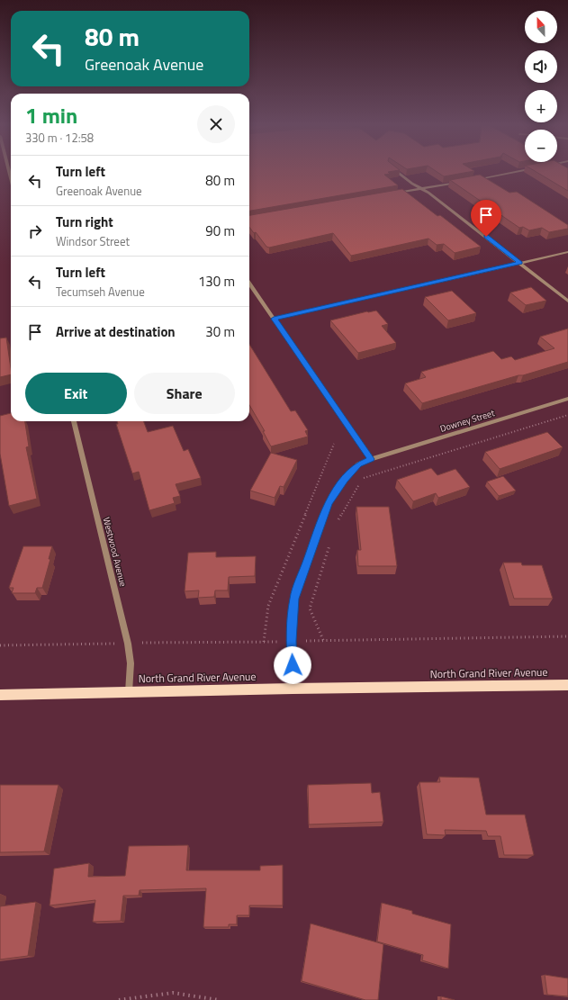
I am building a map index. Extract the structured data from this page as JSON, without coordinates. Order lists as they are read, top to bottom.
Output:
{
  "streets": {
    "main road": ["North Grand River Avenue"],
    "street": ["Downey Street", "Westwood Avenue"]
  },
  "crossings": [
    ["Downey Street", "North Grand River Avenue"],
    ["Westwood Avenue", "North Grand River Avenue"]
  ],
  "north": "top",
  "page": {
    "map_buttons": ["+", "−"],
    "turn": ["80 m", "Greenoak Avenue"],
    "heading": ["1 min", "330 m · 12:58"],
    "list": [
      {
        "name": "Turn left",
        "note": "Greenoak Avenue",
        "value": "80 m"
      },
      {
        "name": "Turn right",
        "note": "Windsor Street",
        "value": "90 m"
      },
      {
        "name": "Turn left",
        "note": "Tecumseh Avenue",
        "value": "130 m"
      },
      {
        "name": "Arrive at destination",
        "value": "30 m"
      }
    ],
    "buttons": ["Exit", "Share"]
  }
}
